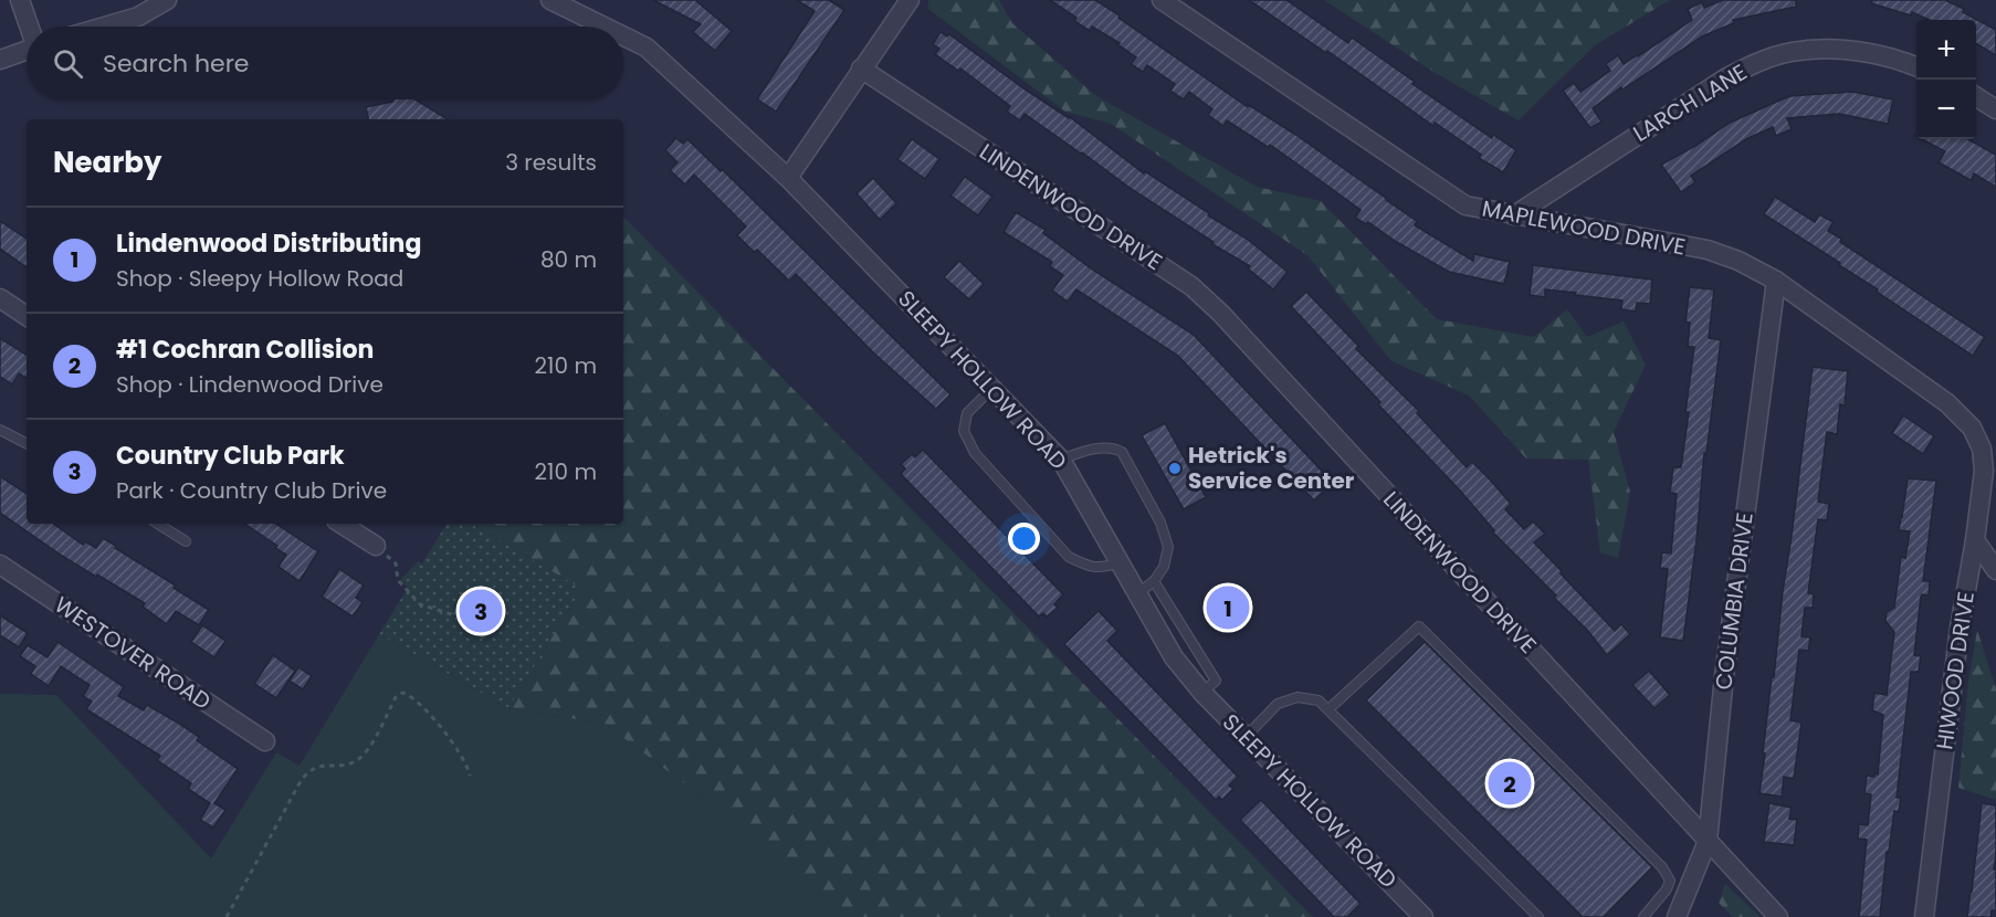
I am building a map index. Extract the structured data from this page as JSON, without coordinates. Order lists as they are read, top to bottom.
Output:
{
  "streets": {
    "street": [
      "LARCH LANE",
      "LINDENWOOD DRIVE",
      "MAPLEWOOD DRIVE",
      "SLEEPY HOLLOW ROAD",
      "COLUMBIA DRIVE",
      "WESTOVER ROAD",
      "HIWOOD DRIVE"
    ]
  },
  "crossings": [
    ["LARCH LANE", "MAPLEWOOD DRIVE"],
    ["LINDENWOOD DRIVE", "COLUMBIA DRIVE"],
    ["MAPLEWOOD DRIVE", "COLUMBIA DRIVE"],
    ["MAPLEWOOD DRIVE", "HIWOOD DRIVE"]
  ],
  "places": ["Hetrick's Service Center"],
  "page": {
    "map_buttons": ["+", "−"],
    "search": "Search here",
    "heading": ["Nearby", "3 results"],
    "list": [
      {
        "mark": "1",
        "name": "Lindenwood Distributing",
        "note": "Shop · Sleepy Hollow Road",
        "value": "80 m"
      },
      {
        "mark": "2",
        "name": "#1 Cochran Collision",
        "note": "Shop · Lindenwood Drive",
        "value": "210 m"
      },
      {
        "mark": "3",
        "name": "Country Club Park",
        "note": "Park · Country Club Drive",
        "value": "210 m"
      }
    ],
    "pins": ["1", "3", "2"]
  }
}
